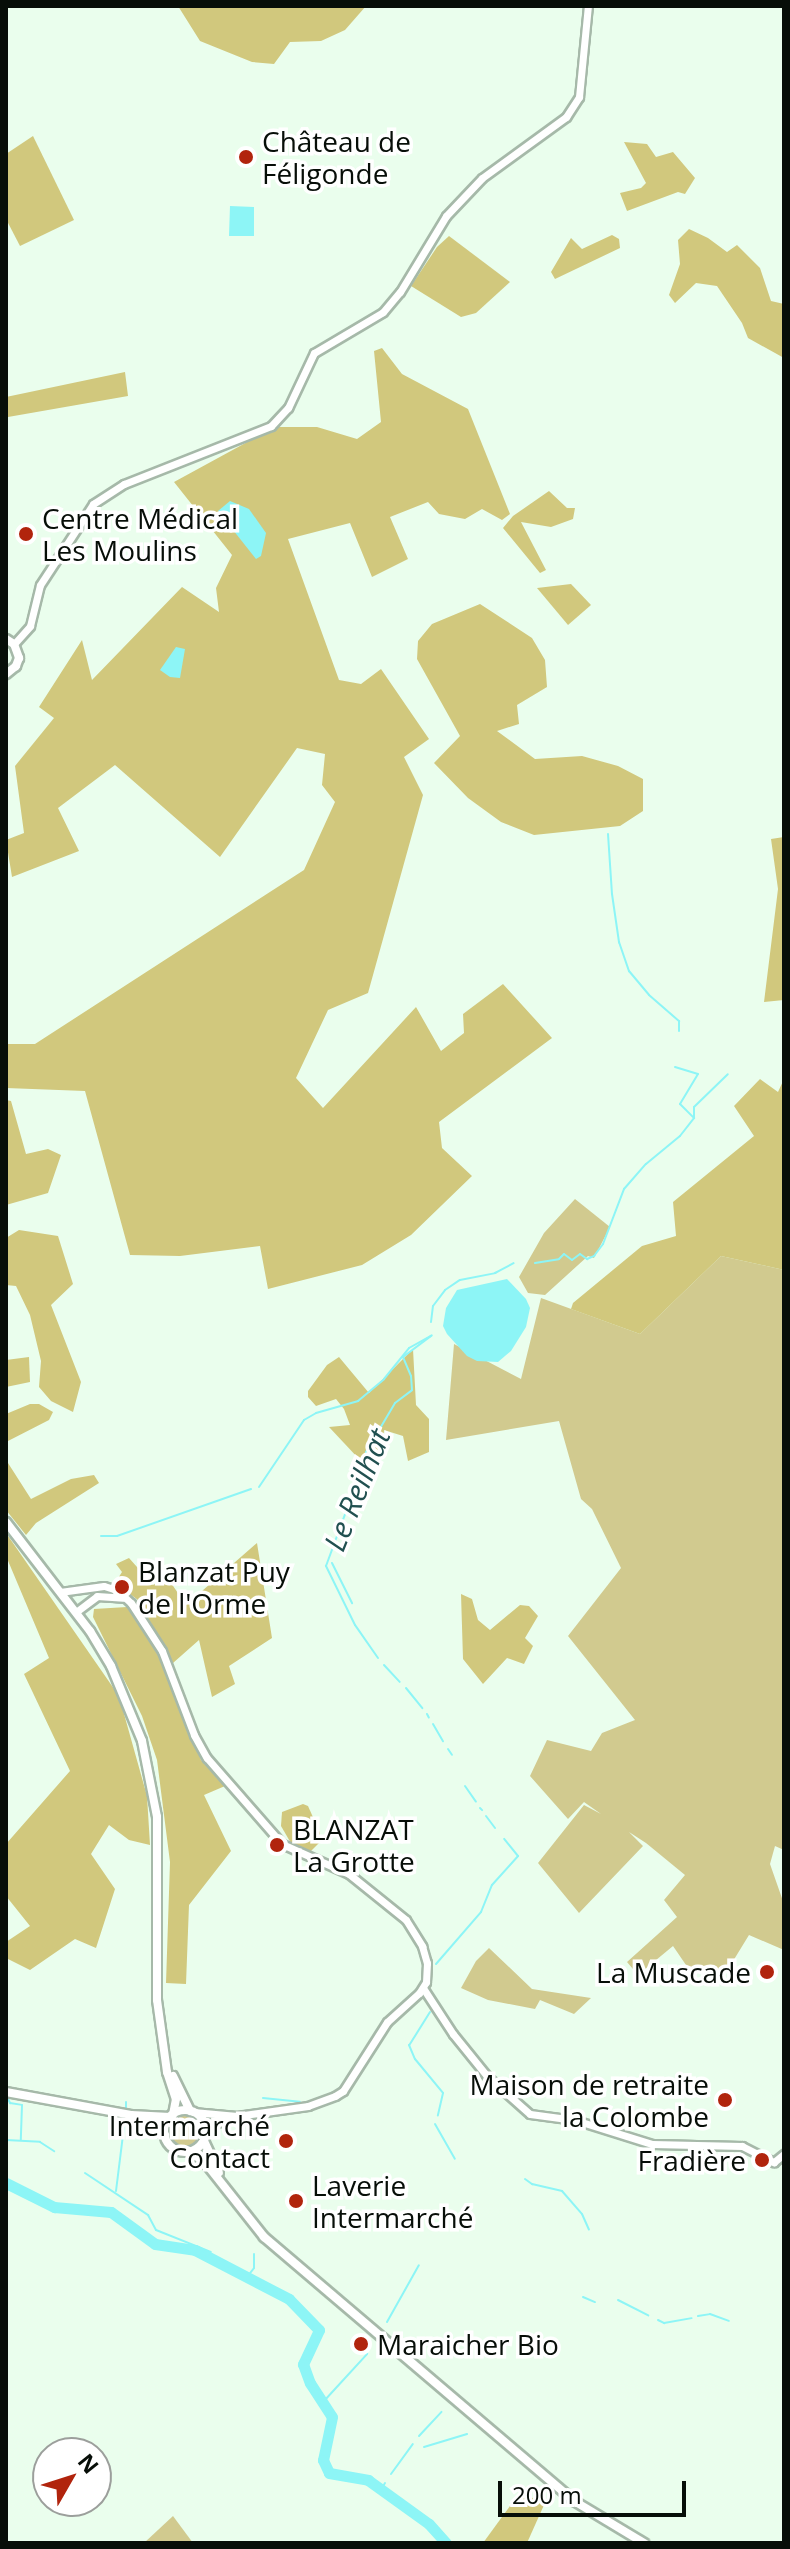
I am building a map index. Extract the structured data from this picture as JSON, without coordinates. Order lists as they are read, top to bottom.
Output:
{
  "water": ["Le Reilhat"],
  "places": [
    "Château de Féligonde",
    "Centre Médical Les Moulins",
    "Blanzat Puy de l'Orme",
    "BLANZAT La Grotte",
    "La Muscade",
    "Maison de retraite la Colombe",
    "Intermarché Contact",
    "Fradière",
    "Laverie Intermarché",
    "Maraicher Bio"
  ],
  "scale_bar": "200 m",
  "north": "top right"
}
